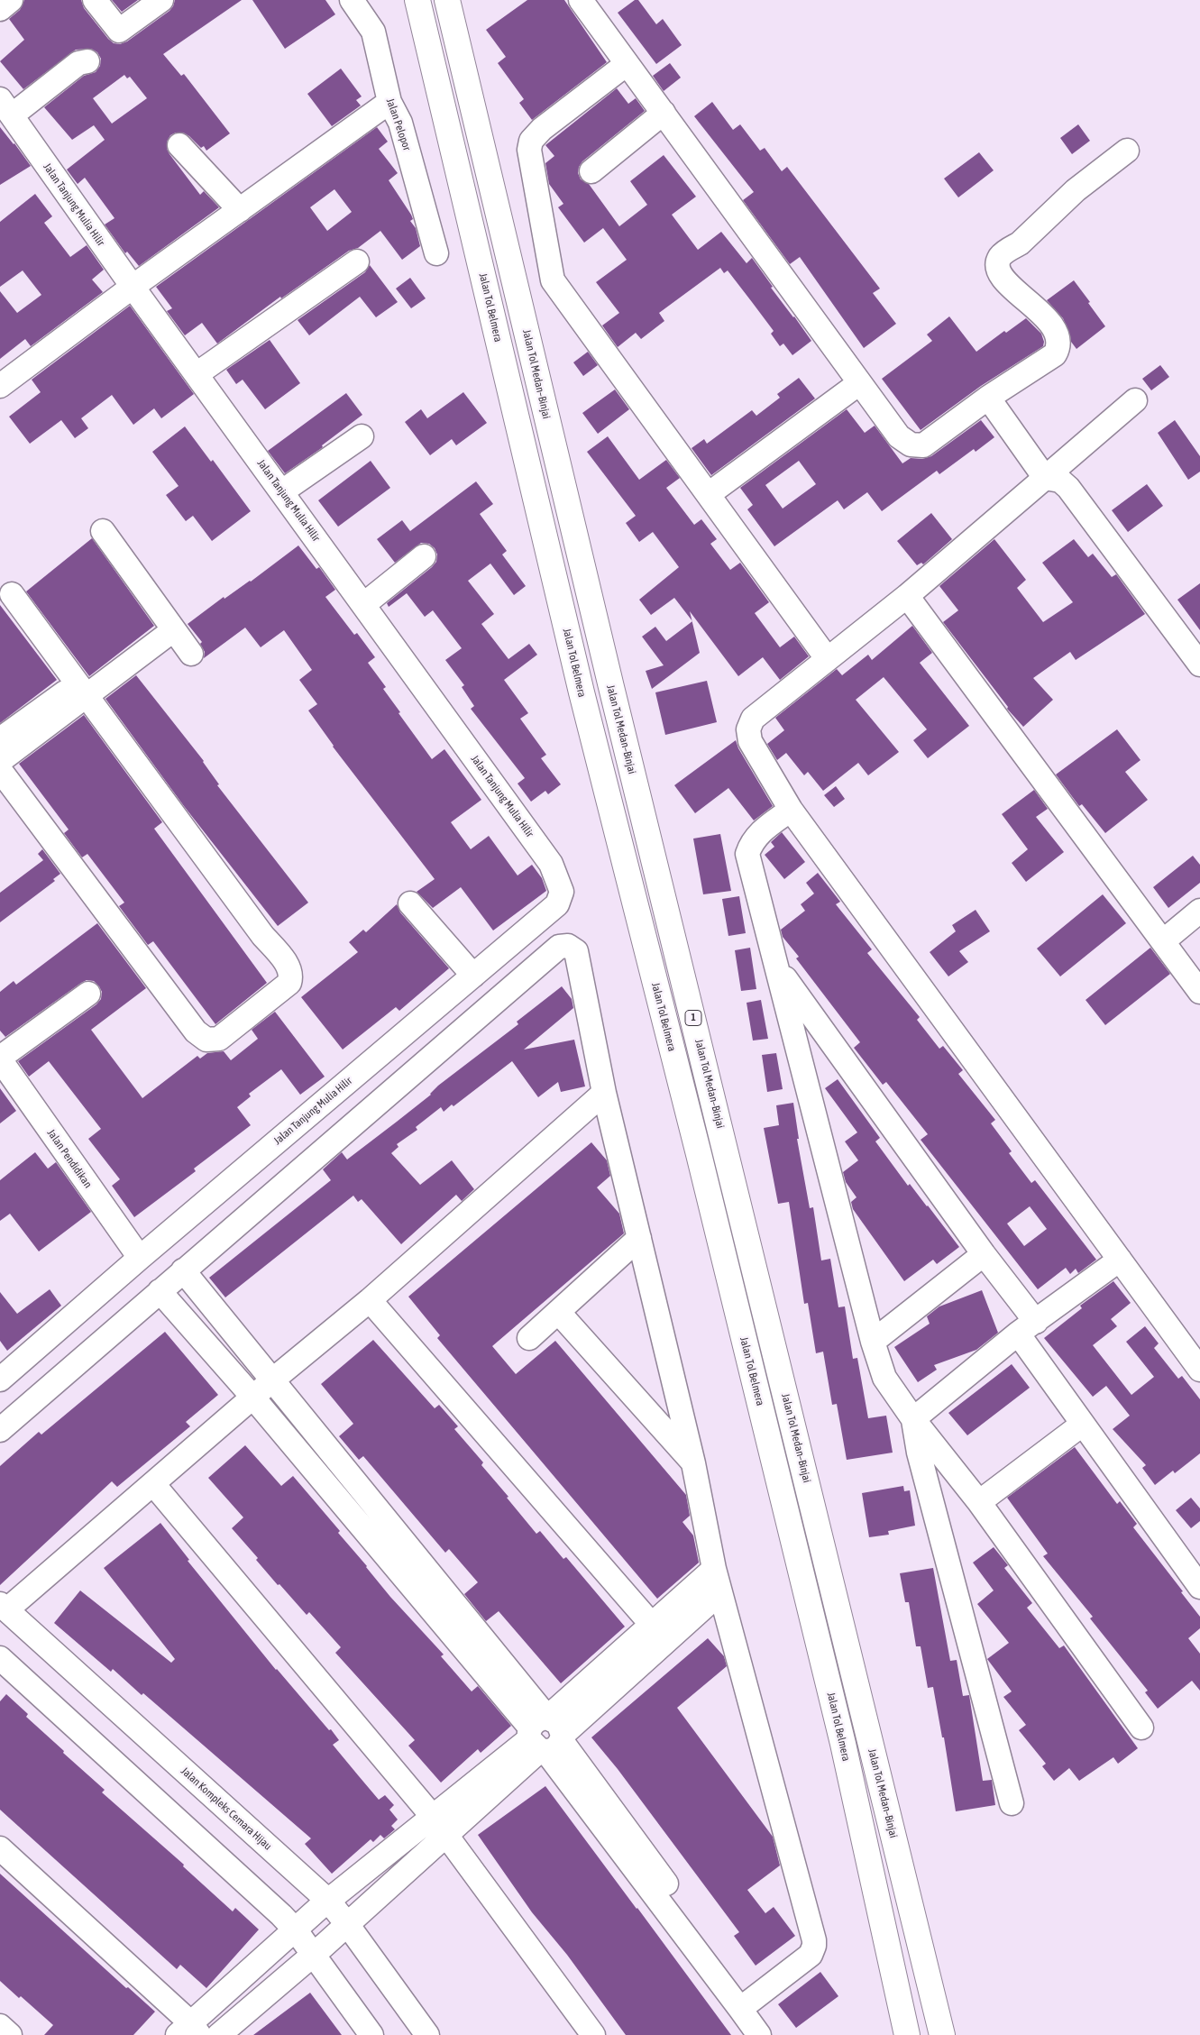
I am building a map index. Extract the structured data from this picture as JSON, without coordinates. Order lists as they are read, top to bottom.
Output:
{
  "streets": {
    "highway": ["Jalan Tol Belmera", "Jalan Tol Medan–Binjai", "1"],
    "street": [
      "Jalan Pelopor",
      "Jalan Tanjung Mulia Hilir",
      "Jalan Pendidikan",
      "Jalan Kompleks Cemara Hijau"
    ]
  },
  "crossings": [
    ["Jalan Tanjung Mulia Hilir", "Jalan Pendidikan"]
  ]
}
